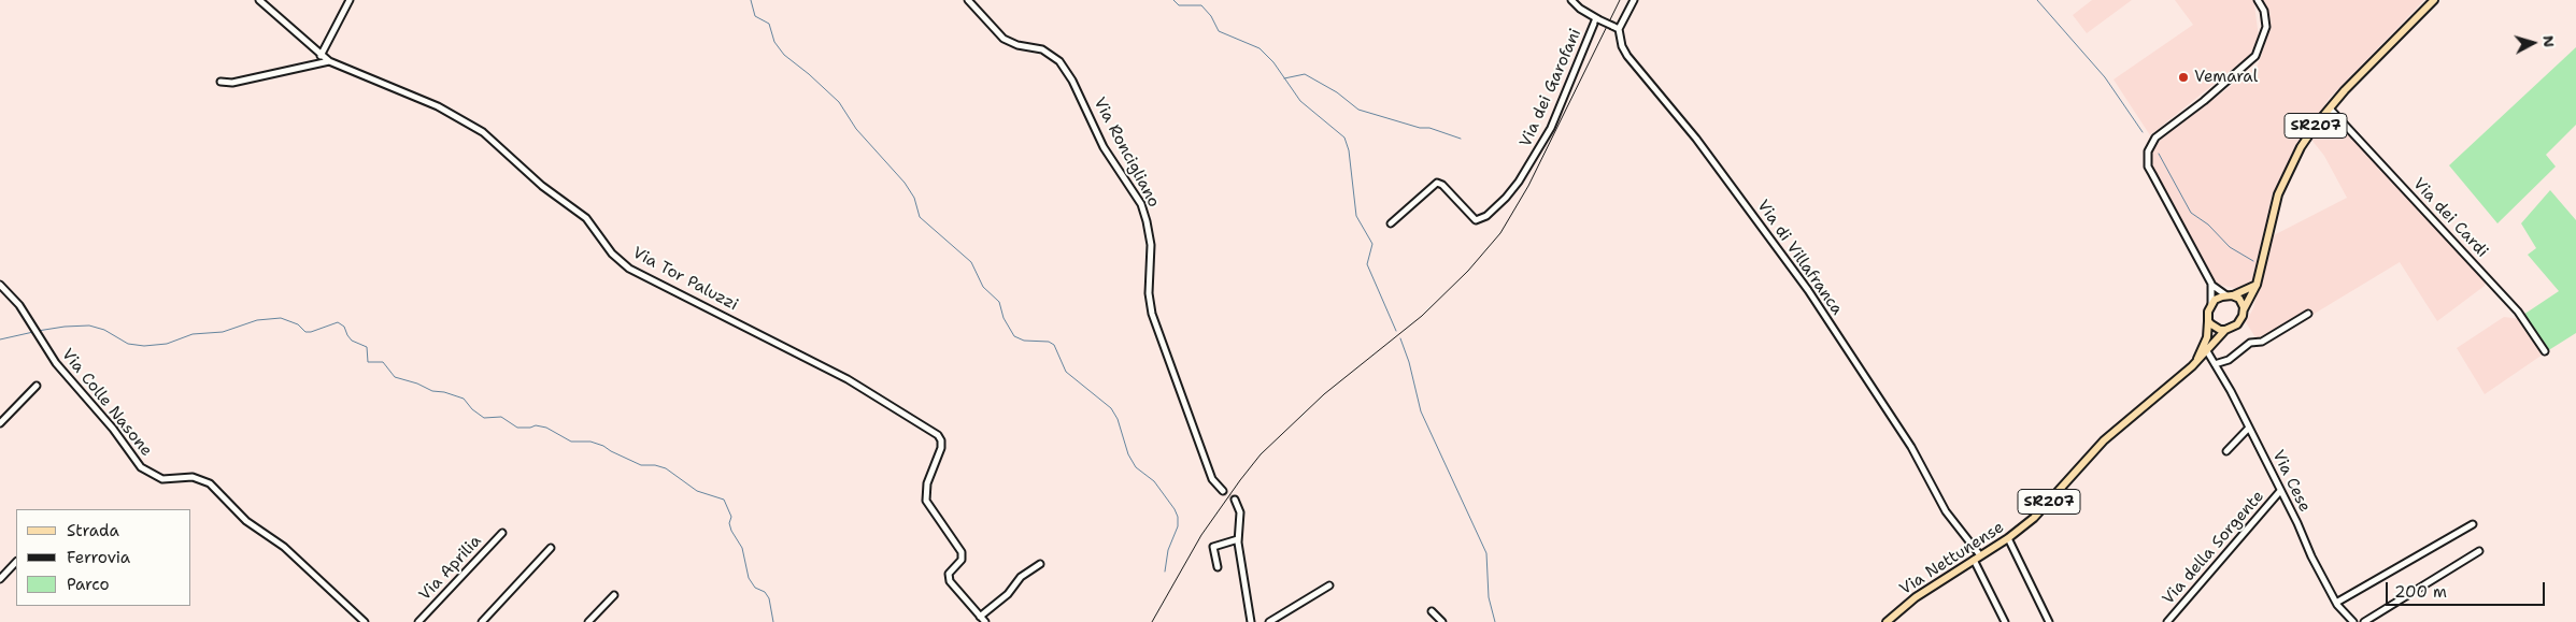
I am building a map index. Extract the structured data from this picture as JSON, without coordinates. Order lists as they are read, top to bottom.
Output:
{
  "streets": {
    "main road": ["SR207", "Via Nettunense"],
    "street": [
      "Via dei Garofani",
      "Via Roncigliano",
      "Via dei Cardi",
      "Via di Villafranca",
      "Via Tor Paluzzi",
      "Via Colle Nasone",
      "Via Cese",
      "Via della Sorgente",
      "Via Aprilia"
    ]
  },
  "crossings": [
    ["Via dei Cardi", "Via Nettunense"],
    ["Via di Villafranca", "Via Nettunense"],
    ["Via Cese", "Via della Sorgente"],
    ["Via Cese", "Via Nettunense"]
  ],
  "places": ["Vemaral"],
  "legend": ["Strada", "Ferrovia", "Parco"],
  "scale_bar": "200 m",
  "north": "right"
}
